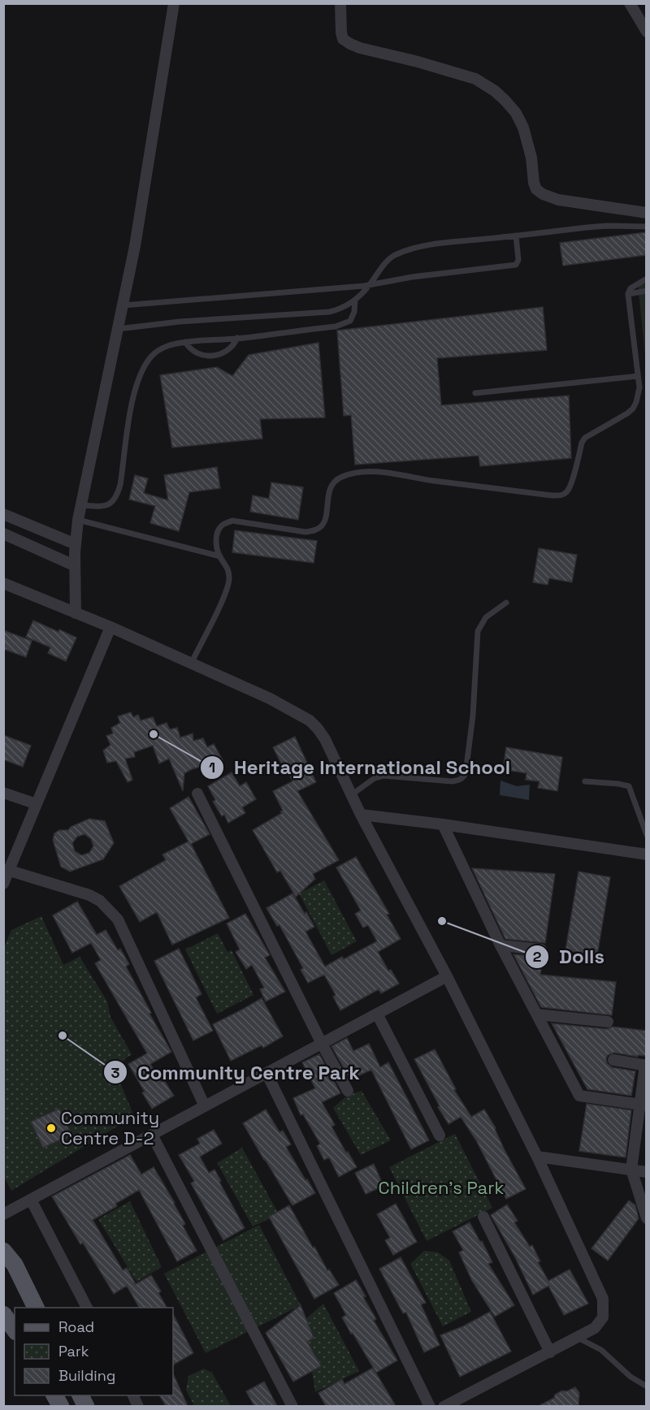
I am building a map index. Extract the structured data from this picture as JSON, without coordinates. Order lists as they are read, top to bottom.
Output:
{
  "parks": ["Children's Park"],
  "places": [
    "Heritage International School",
    "Dolls",
    "Community Centre Park",
    "Community Centre D-2"
  ],
  "legend": ["Road", "Park", "Building"]
}
